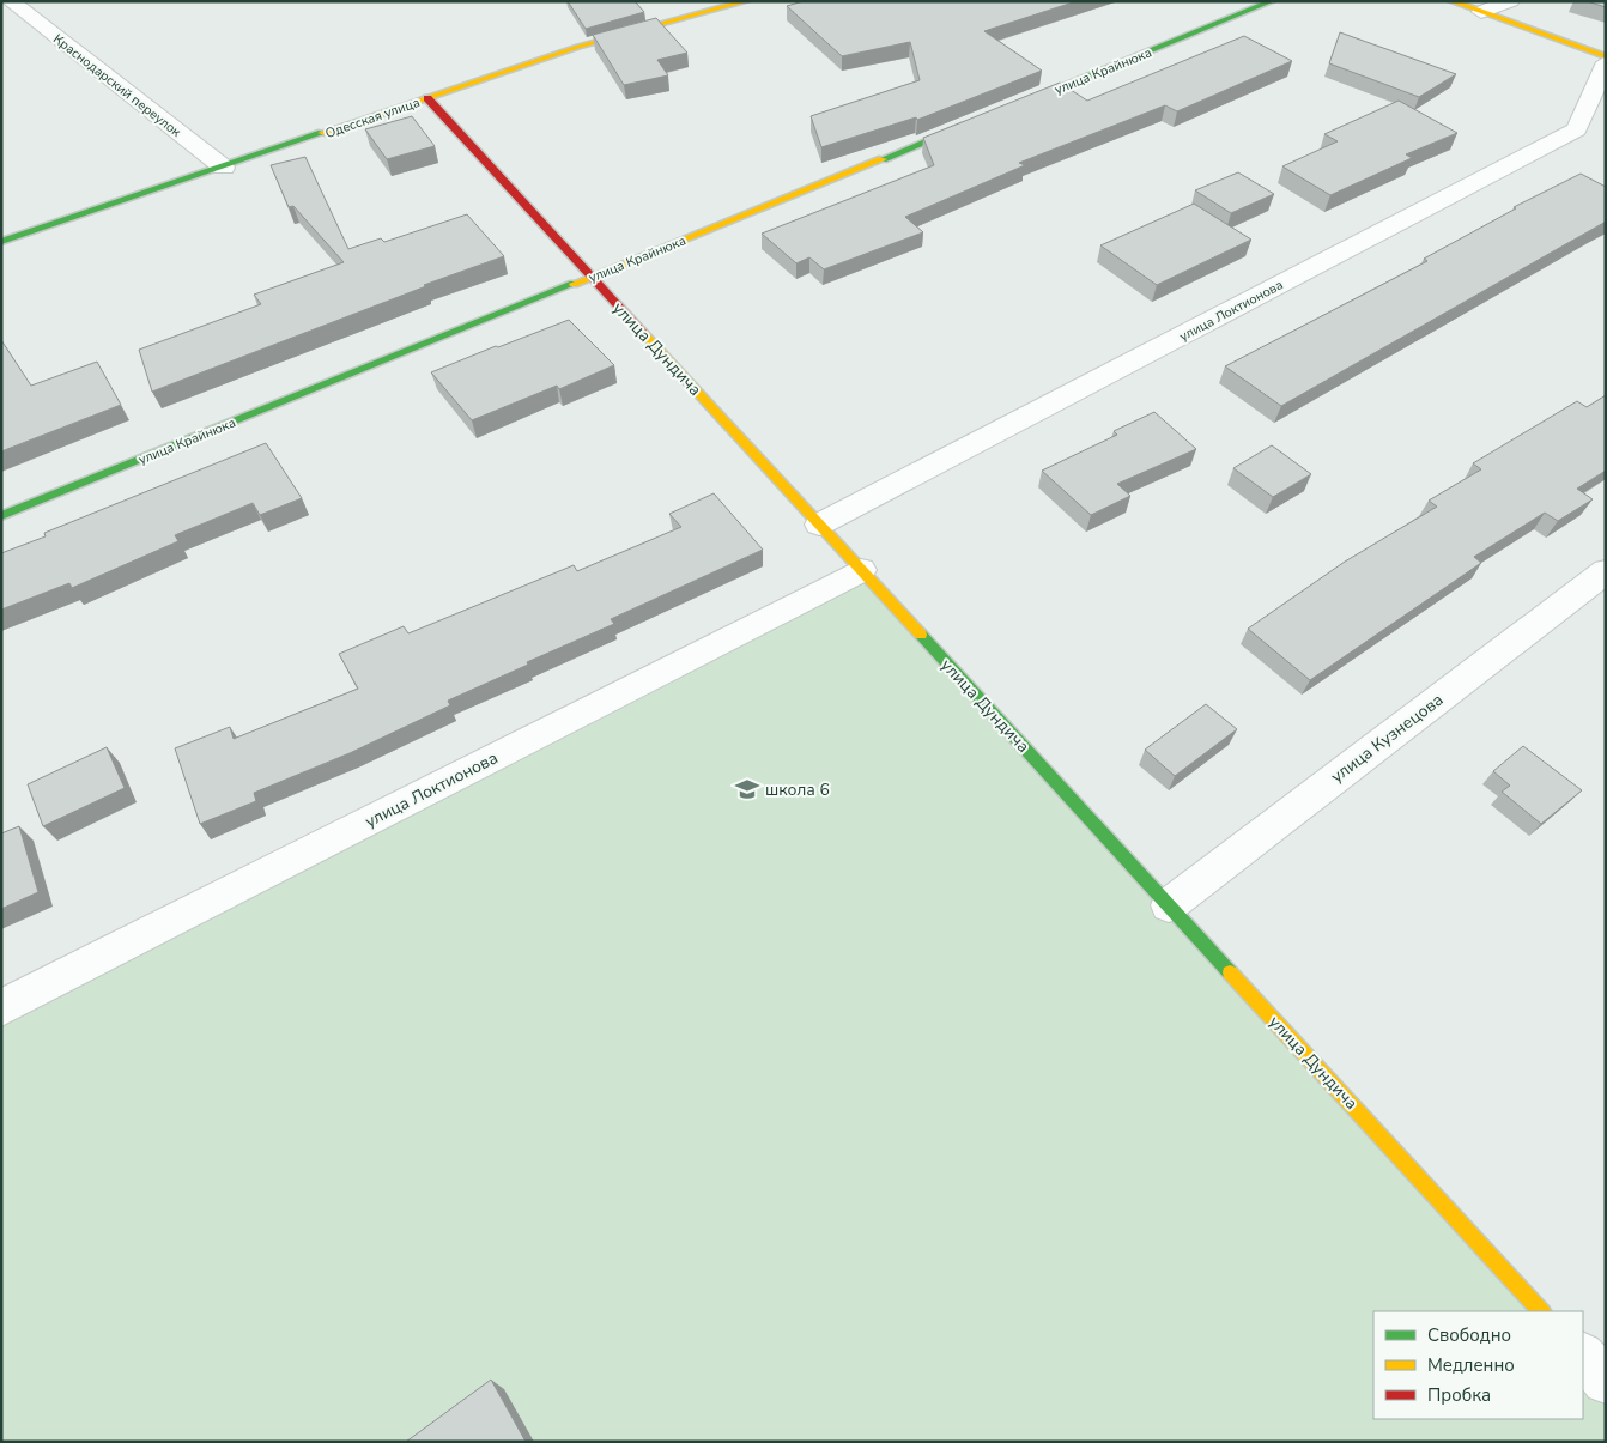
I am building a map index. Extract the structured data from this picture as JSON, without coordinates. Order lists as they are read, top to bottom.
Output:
{
  "streets": {
    "street": [
      "улица Крайнюка",
      "Краснодарский переулок",
      "Одесская улица",
      "улица Локтионова",
      "улица Дундича",
      "улица Кузнецова"
    ]
  },
  "crossings": [
    ["улица Крайнюка", "улица Дундича"],
    ["Краснодарский переулок", "Одесская улица"],
    ["Одесская улица", "улица Дундича"],
    ["улица Локтионова", "улица Дундича"],
    ["улица Дундича", "улица Кузнецова"]
  ],
  "places": {
    "school or university": ["школа 6"]
  },
  "legend": ["Свободно", "Медленно", "Пробка"]
}
